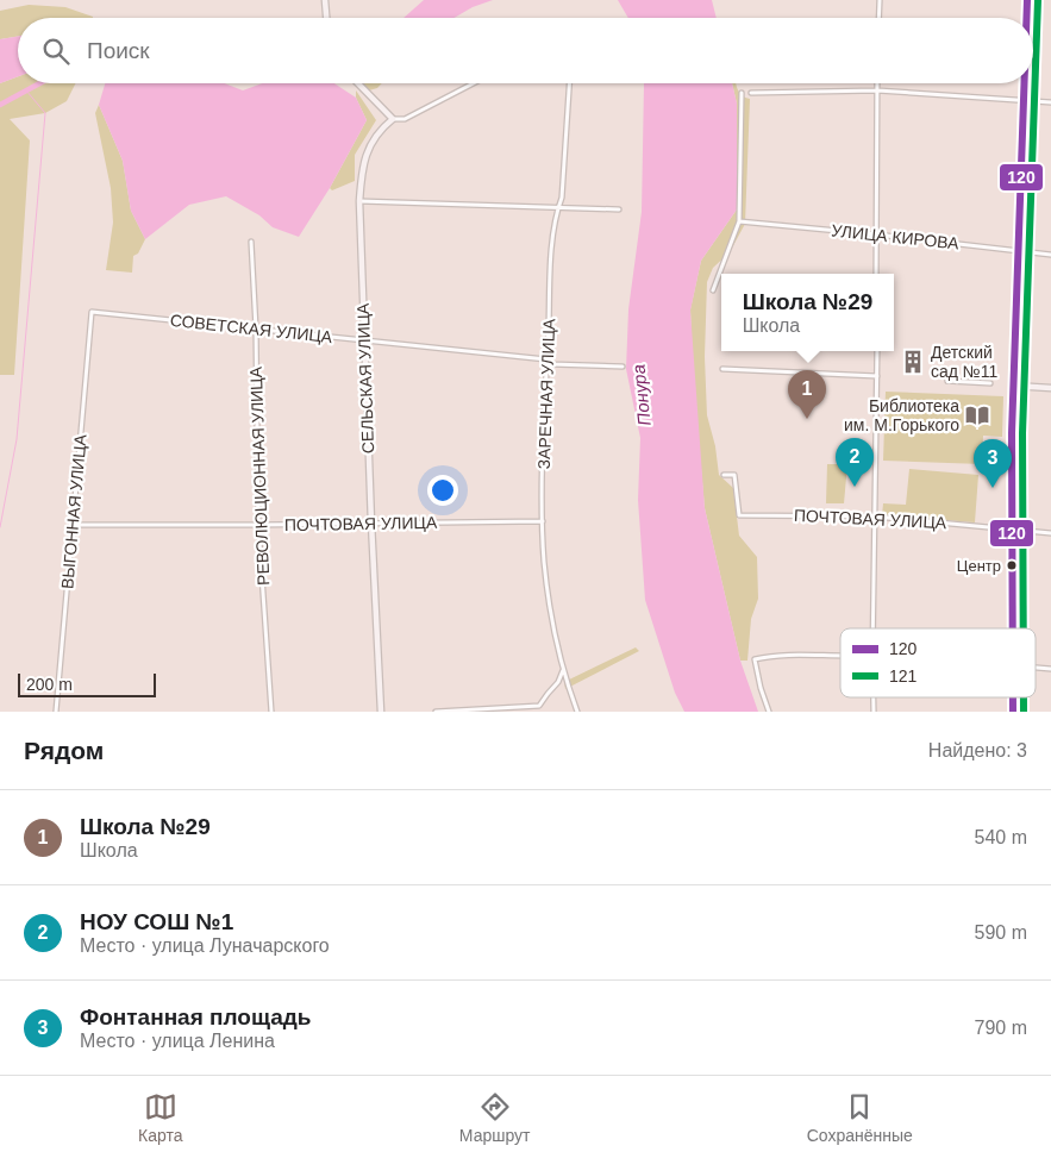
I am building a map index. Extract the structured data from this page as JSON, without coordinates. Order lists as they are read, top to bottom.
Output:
{
  "streets": {
    "street": [
      "УЛИЦА КИРОВА",
      "СОВЕТСКАЯ УЛИЦА",
      "СЕЛЬСКАЯ УЛИЦА",
      "ЗАРЕЧНАЯ УЛИЦА",
      "РЕВОЛЮЦИОННАЯ УЛИЦА",
      "ВЫГОННАЯ УЛИЦА",
      "ПОЧТОВАЯ УЛИЦА"
    ]
  },
  "crossings": [
    ["СОВЕТСКАЯ УЛИЦА", "СЕЛЬСКАЯ УЛИЦА"],
    ["СОВЕТСКАЯ УЛИЦА", "ЗАРЕЧНАЯ УЛИЦА"],
    ["СОВЕТСКАЯ УЛИЦА", "РЕВОЛЮЦИОННАЯ УЛИЦА"],
    ["СОВЕТСКАЯ УЛИЦА", "ВЫГОННАЯ УЛИЦА"],
    ["СЕЛЬСКАЯ УЛИЦА", "ПОЧТОВАЯ УЛИЦА"],
    ["ЗАРЕЧНАЯ УЛИЦА", "ПОЧТОВАЯ УЛИЦА"],
    ["РЕВОЛЮЦИОННАЯ УЛИЦА", "ПОЧТОВАЯ УЛИЦА"],
    ["ВЫГОННАЯ УЛИЦА", "ПОЧТОВАЯ УЛИЦА"]
  ],
  "water": ["Понура"],
  "places": {
    "building": ["Детский сад №11"],
    "library": ["Библиотека им. М.Горького"],
    "other": ["Центр"]
  },
  "lines": ["transit line 120", "transit line 121"],
  "legend": ["120", "121"],
  "scale_bar": "200 m",
  "page": {
    "search": "Поиск",
    "popup": ["Школа №29", "Школа"],
    "pins": ["1", "2", "3"],
    "scale": "200 m",
    "heading": ["Рядом", "Найдено: 3"],
    "list": [
      {
        "mark": "1",
        "name": "Школа №29",
        "note": "Школа",
        "value": "540 m"
      },
      {
        "mark": "2",
        "name": "НОУ СОШ №1",
        "note": "Место · улица Луначарского",
        "value": "590 m"
      },
      {
        "mark": "3",
        "name": "Фонтанная площадь",
        "note": "Место · улица Ленина",
        "value": "790 m"
      }
    ],
    "nav": ["Карта", "Маршрут", "Сохранённые"]
  }
}
